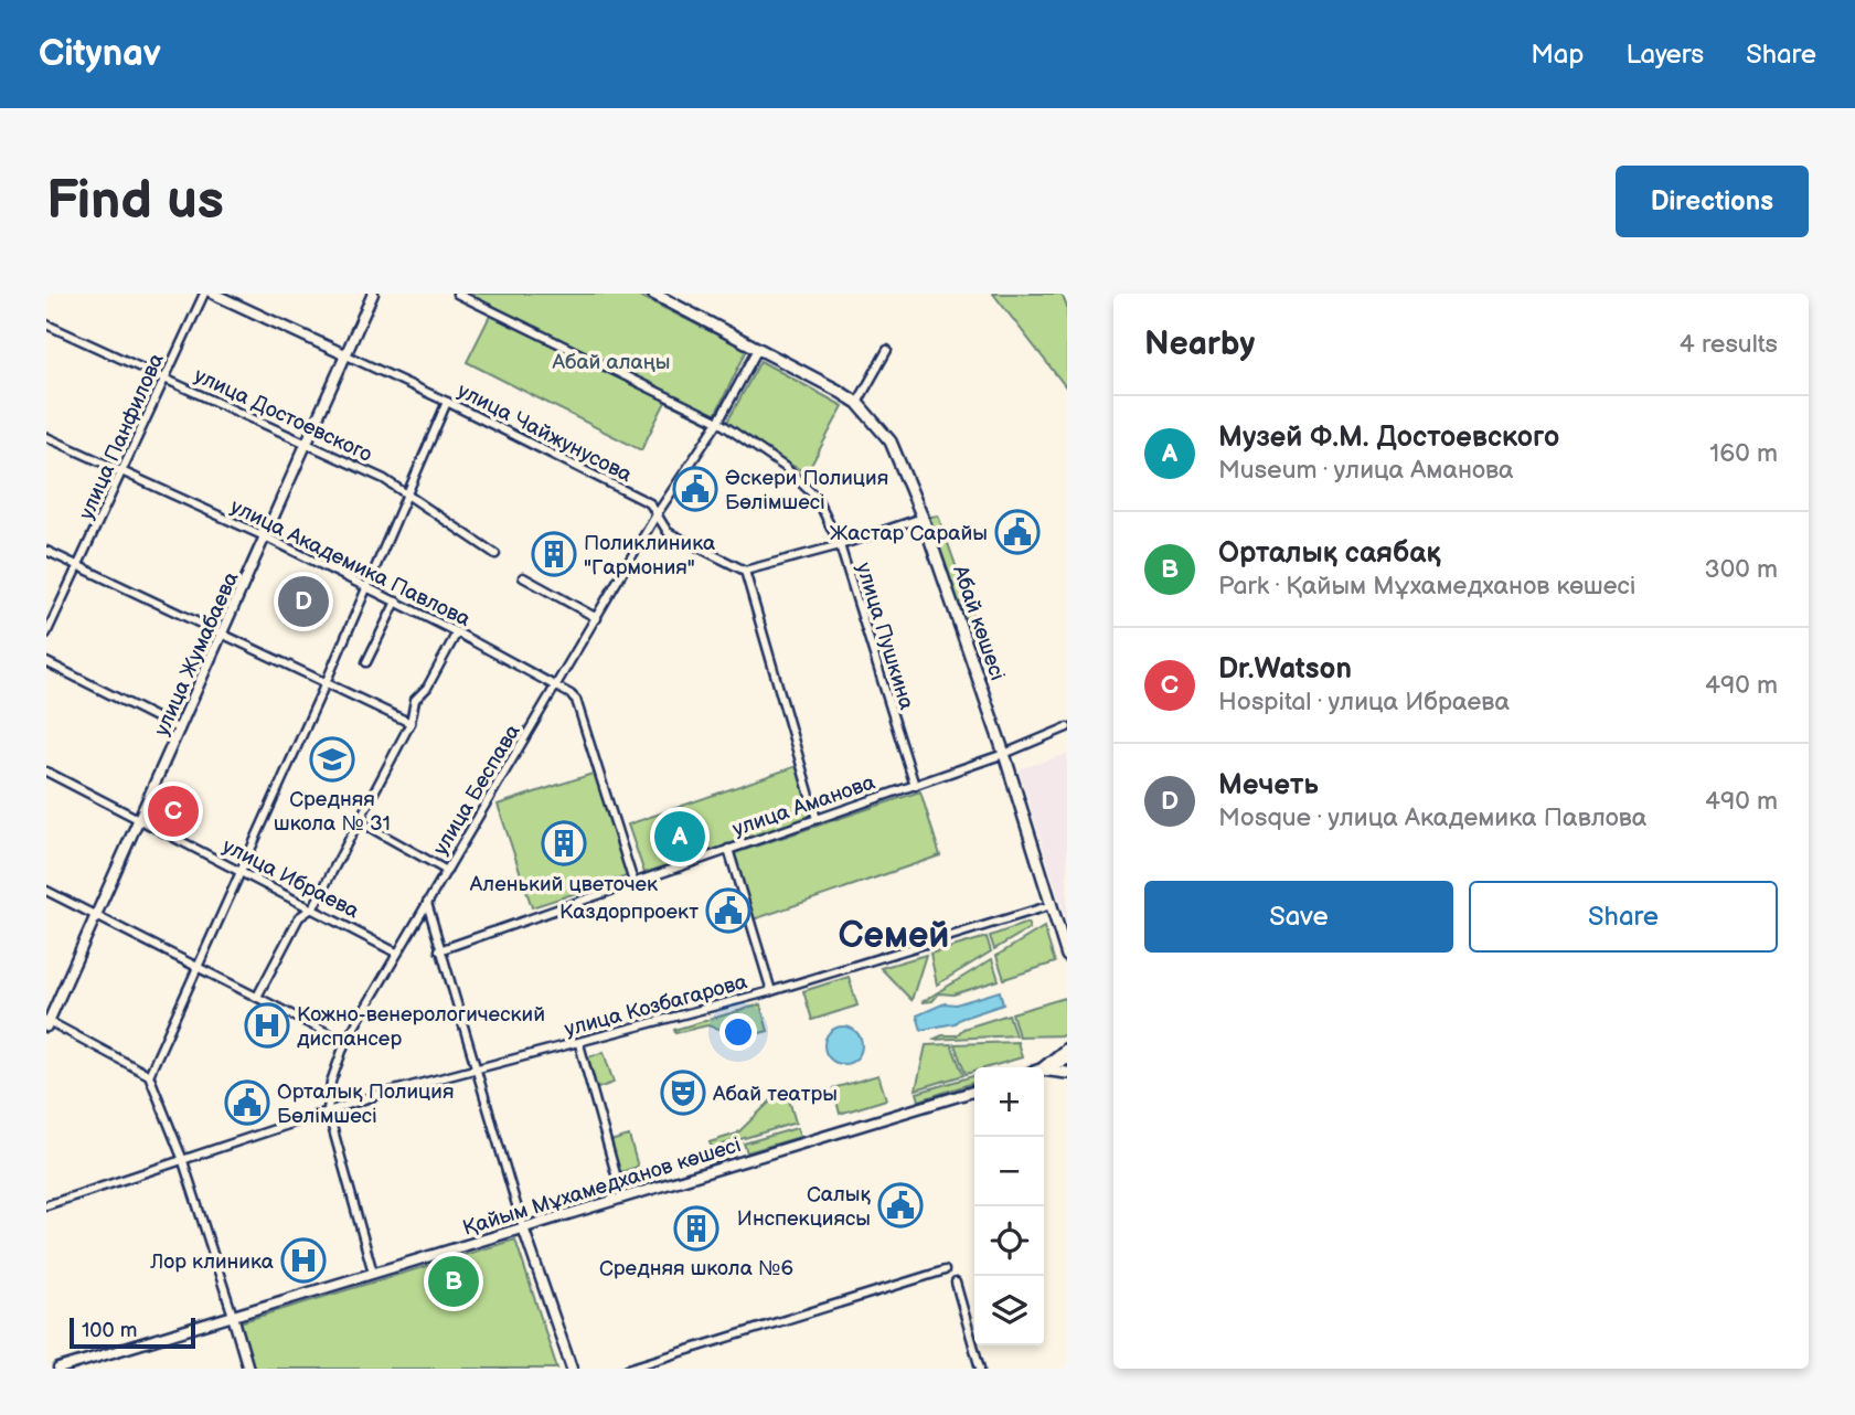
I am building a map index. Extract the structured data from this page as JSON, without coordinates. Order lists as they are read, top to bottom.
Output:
{
  "streets": {
    "main road": ["Абай көшесі"],
    "street": [
      "улица Достоевского",
      "улица Чайжунусова",
      "улица Панфилова",
      "улица Академика Павлова",
      "улица Пушкина",
      "улица Жумабаева",
      "улица Беспава",
      "улица Аманова",
      "улица Ибраева",
      "улица Козбагарова",
      "Қайым Мұхамедханов көшесі"
    ]
  },
  "crossings": [
    ["улица Достоевского", "улица Панфилова"],
    ["улица Достоевского", "улица Жумабаева"],
    ["улица Чайжунусова", "улица Жумабаева"],
    ["улица Чайжунусова", "улица Беспава"],
    ["улица Панфилова", "улица Академика Павлова"],
    ["улица Академика Павлова", "улица Жумабаева"],
    ["улица Академика Павлова", "улица Беспава"],
    ["улица Академика Павлова", "улица Аманова"],
    ["Абай көшесі", "улица Беспава"],
    ["Абай көшесі", "улица Аманова"],
    ["Абай көшесі", "улица Козбагарова"],
    ["улица Пушкина", "улица Беспава"],
    ["улица Пушкина", "улица Аманова"],
    ["улица Жумабаева", "улица Ибраева"],
    ["улица Беспава", "улица Ибраева"],
    ["улица Беспава", "улица Козбагарова"],
    ["улица Беспава", "Қайым Мұхамедханов көшесі"]
  ],
  "districts": ["Семей"],
  "parks": ["Абай алаңы"],
  "places": {
    "public building": [
      "Әскери Полиция Бөлімшесі",
      "Жастар Сарайы",
      "Каздорпроект",
      "Орталық Полиция Бөлімшесі",
      "Салық Инспекциясы"
    ],
    "building": ["Поликлиника \"Гармония\"", "Аленький цветочек", "Средняя школа №6"],
    "school or university": ["Средняя школа № 31"],
    "hospital": ["Кожно-венерологический диспансер", "Лор клиника"],
    "theatre": ["Абай театры"]
  },
  "scale_bar": "100 m",
  "page": {
    "header": "Citynav",
    "nav": ["Map", "Layers", "Share"],
    "buttons": [
      "Directions",
      ["Save", "Share"]
    ],
    "title": "Find us",
    "heading": ["Nearby", "4 results"],
    "list": [
      {
        "mark": "A",
        "name": "Музей Ф.М. Достоевского",
        "note": "Museum · улица Аманова",
        "value": "160 m"
      },
      {
        "mark": "B",
        "name": "Орталық саябақ",
        "note": "Park · Қайым Мұхамедханов көшесі",
        "value": "300 m"
      },
      {
        "mark": "C",
        "name": "Dr.Watson",
        "note": "Hospital · улица Ибраева",
        "value": "490 m"
      },
      {
        "mark": "D",
        "name": "Мечеть",
        "note": "Mosque · улица Академика Павлова",
        "value": "490 m"
      }
    ],
    "pins": [
      "D",
      "C",
      "A",
      "B"
    ],
    "map_buttons": ["+", "−"],
    "scale": "100 m"
  }
}
